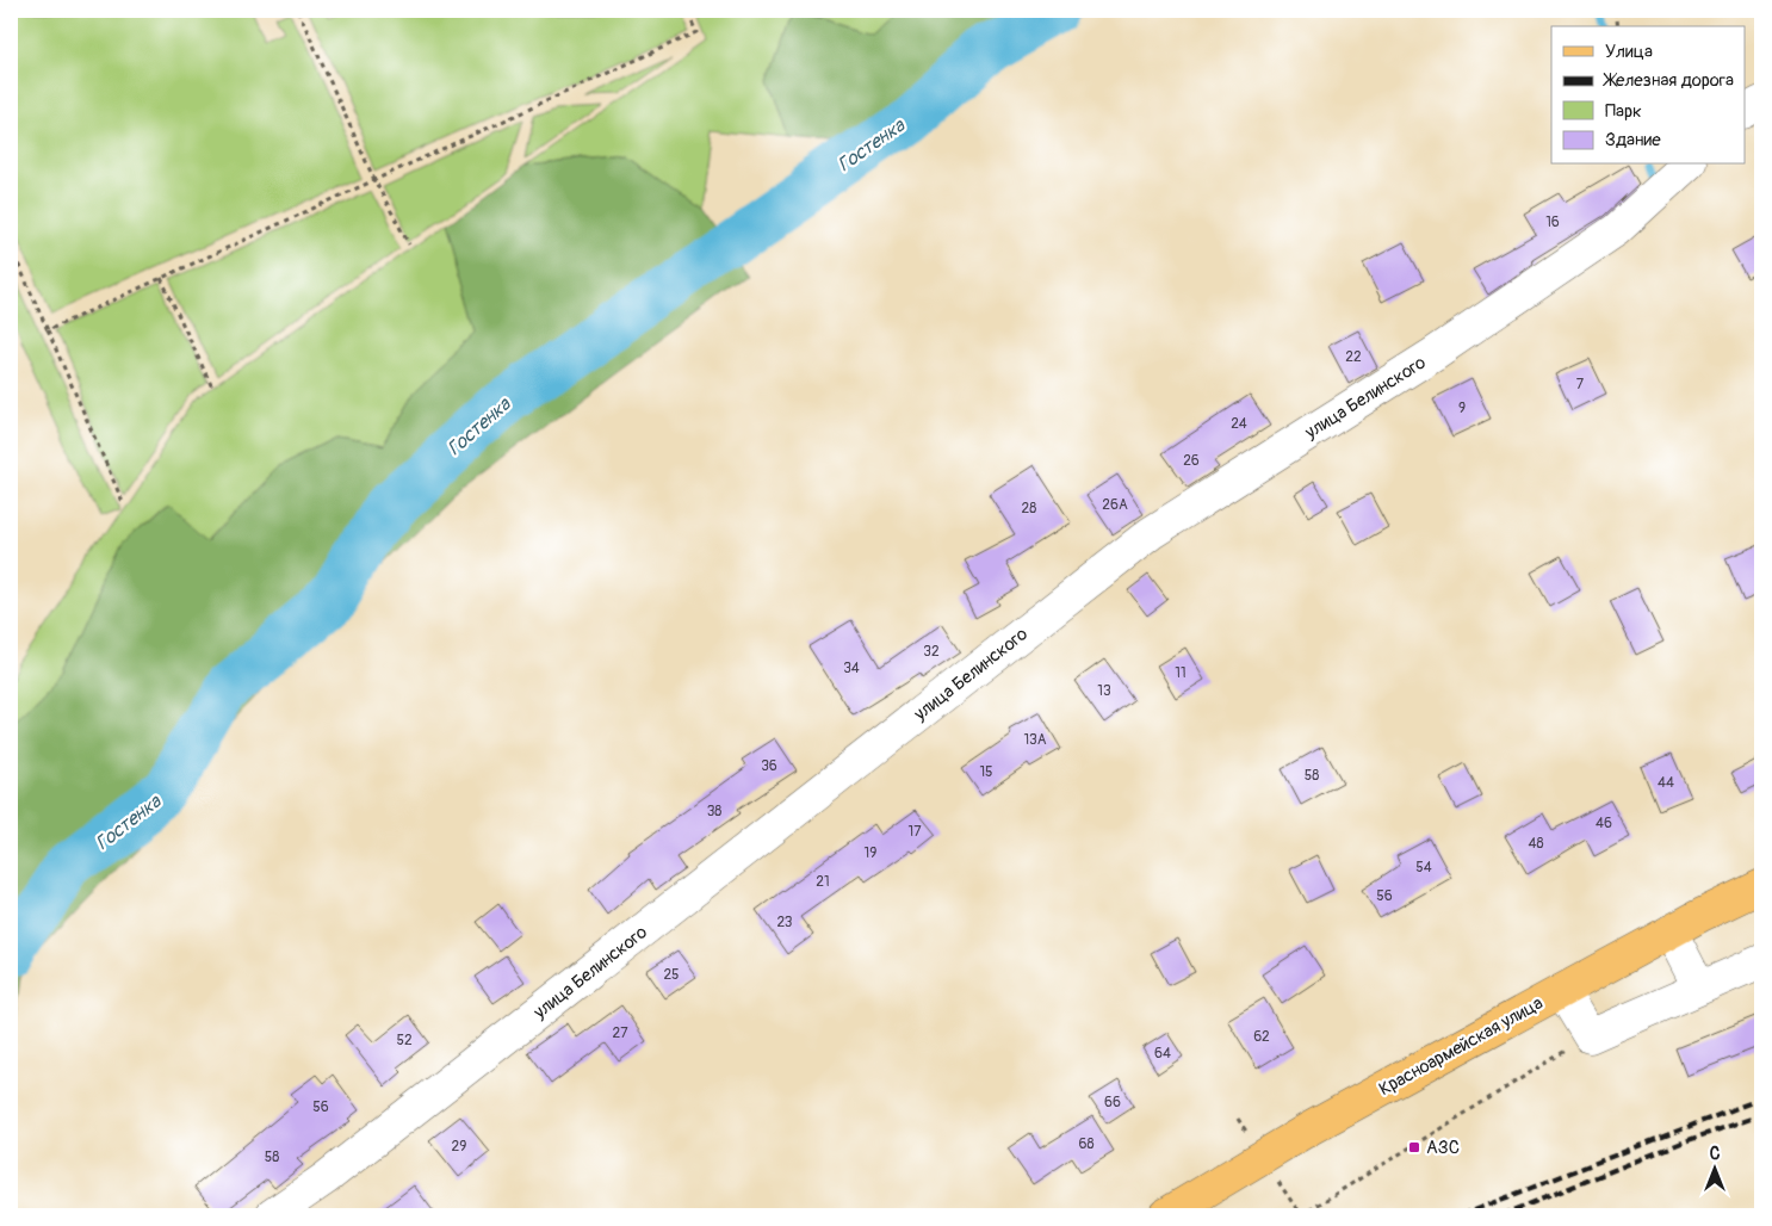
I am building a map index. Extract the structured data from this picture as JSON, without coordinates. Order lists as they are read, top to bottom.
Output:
{
  "streets": {
    "main road": ["Красноармейская улица"],
    "street": ["улица Белинского"]
  },
  "water": ["Гостенка"],
  "places": {
    "transit": ["АЗС"]
  },
  "house_numbers": [
    "16",
    "22",
    "7",
    "9",
    "24",
    "26",
    "26А",
    "28",
    "32",
    "34",
    "11",
    "13",
    "13А",
    "36",
    "15",
    "58",
    "44",
    "38",
    "46",
    "17",
    "48",
    "19",
    "54",
    "21",
    "56",
    "23",
    "25",
    "27",
    "62",
    "52",
    "64",
    "66",
    "56",
    "68",
    "29",
    "58"
  ],
  "legend": [
    "Улица",
    "Железная дорога",
    "Парк",
    "Здание"
  ],
  "north": "top"
}
